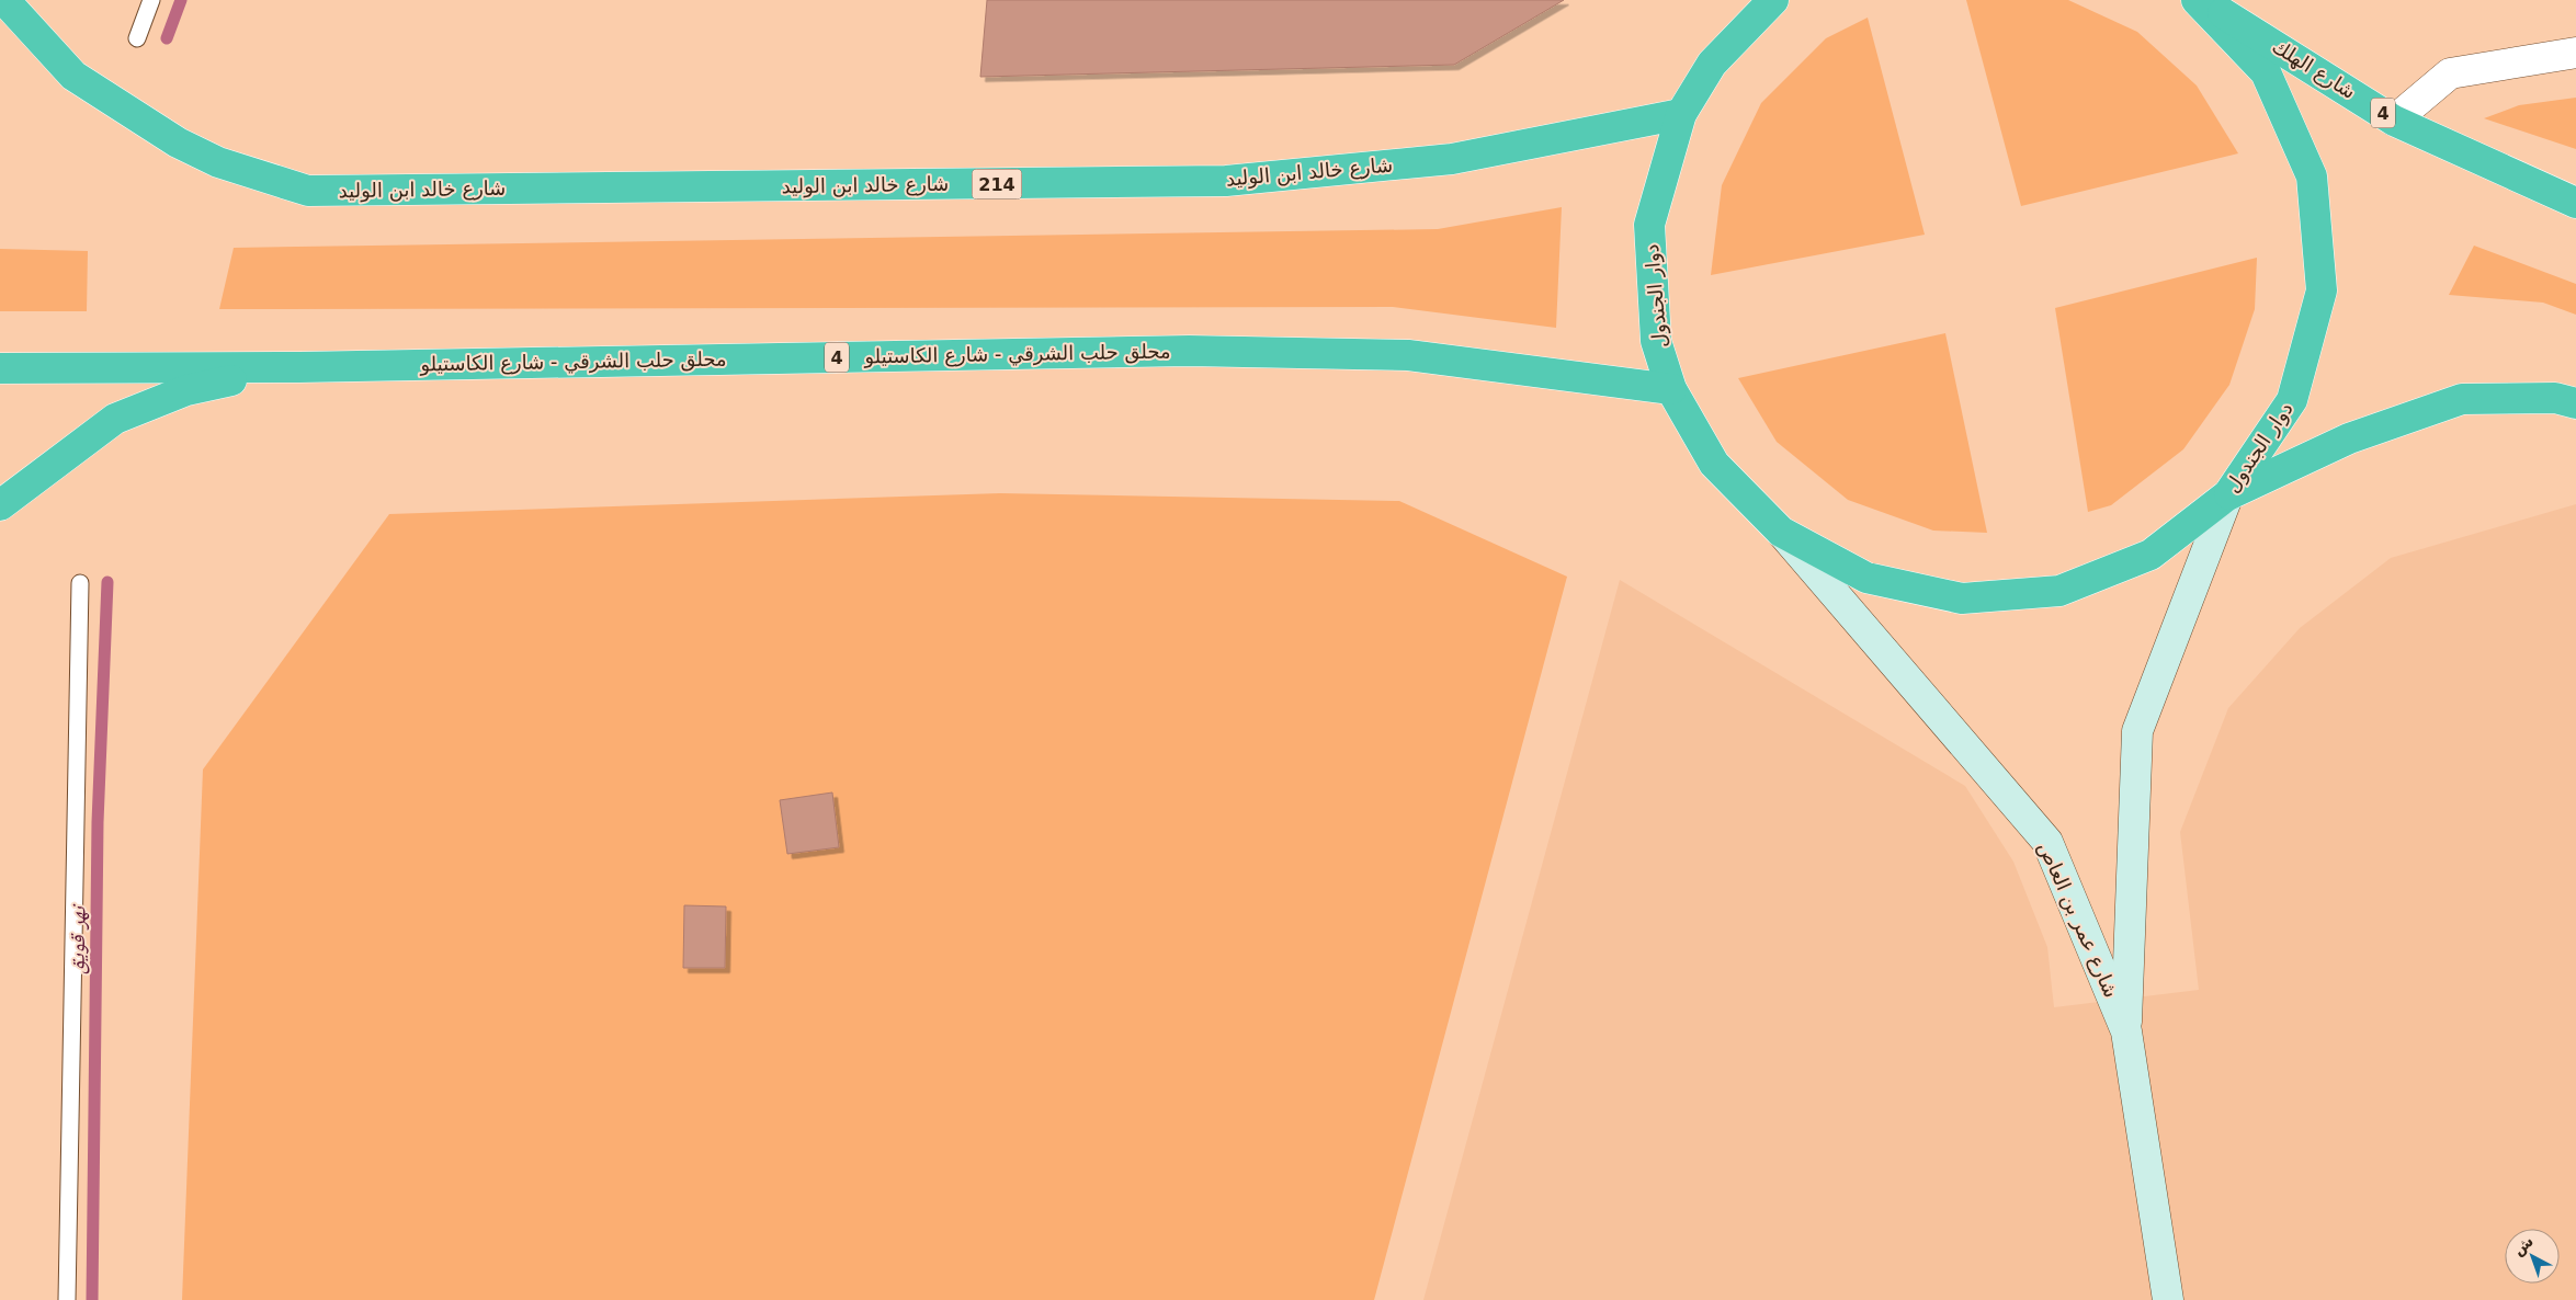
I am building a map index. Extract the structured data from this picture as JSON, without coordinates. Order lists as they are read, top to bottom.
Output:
{
  "streets": {
    "highway": [
      "شارع الهلك",
      "4",
      "شارع خالد ابن الوليد",
      "214",
      "دوار الجندول",
      "محلق حلب الشرقي - شارع الكاستيلو"
    ],
    "street": ["شارع عمر بن العاص"]
  },
  "crossings": [
    ["شارع خالد ابن الوليد", "دوار الجندول"],
    ["دوار الجندول", "محلق حلب الشرقي - شارع الكاستيلو"],
    ["دوار الجندول", "شارع عمر بن العاص"]
  ],
  "water": ["نهر قويق"],
  "north": "top left"
}
